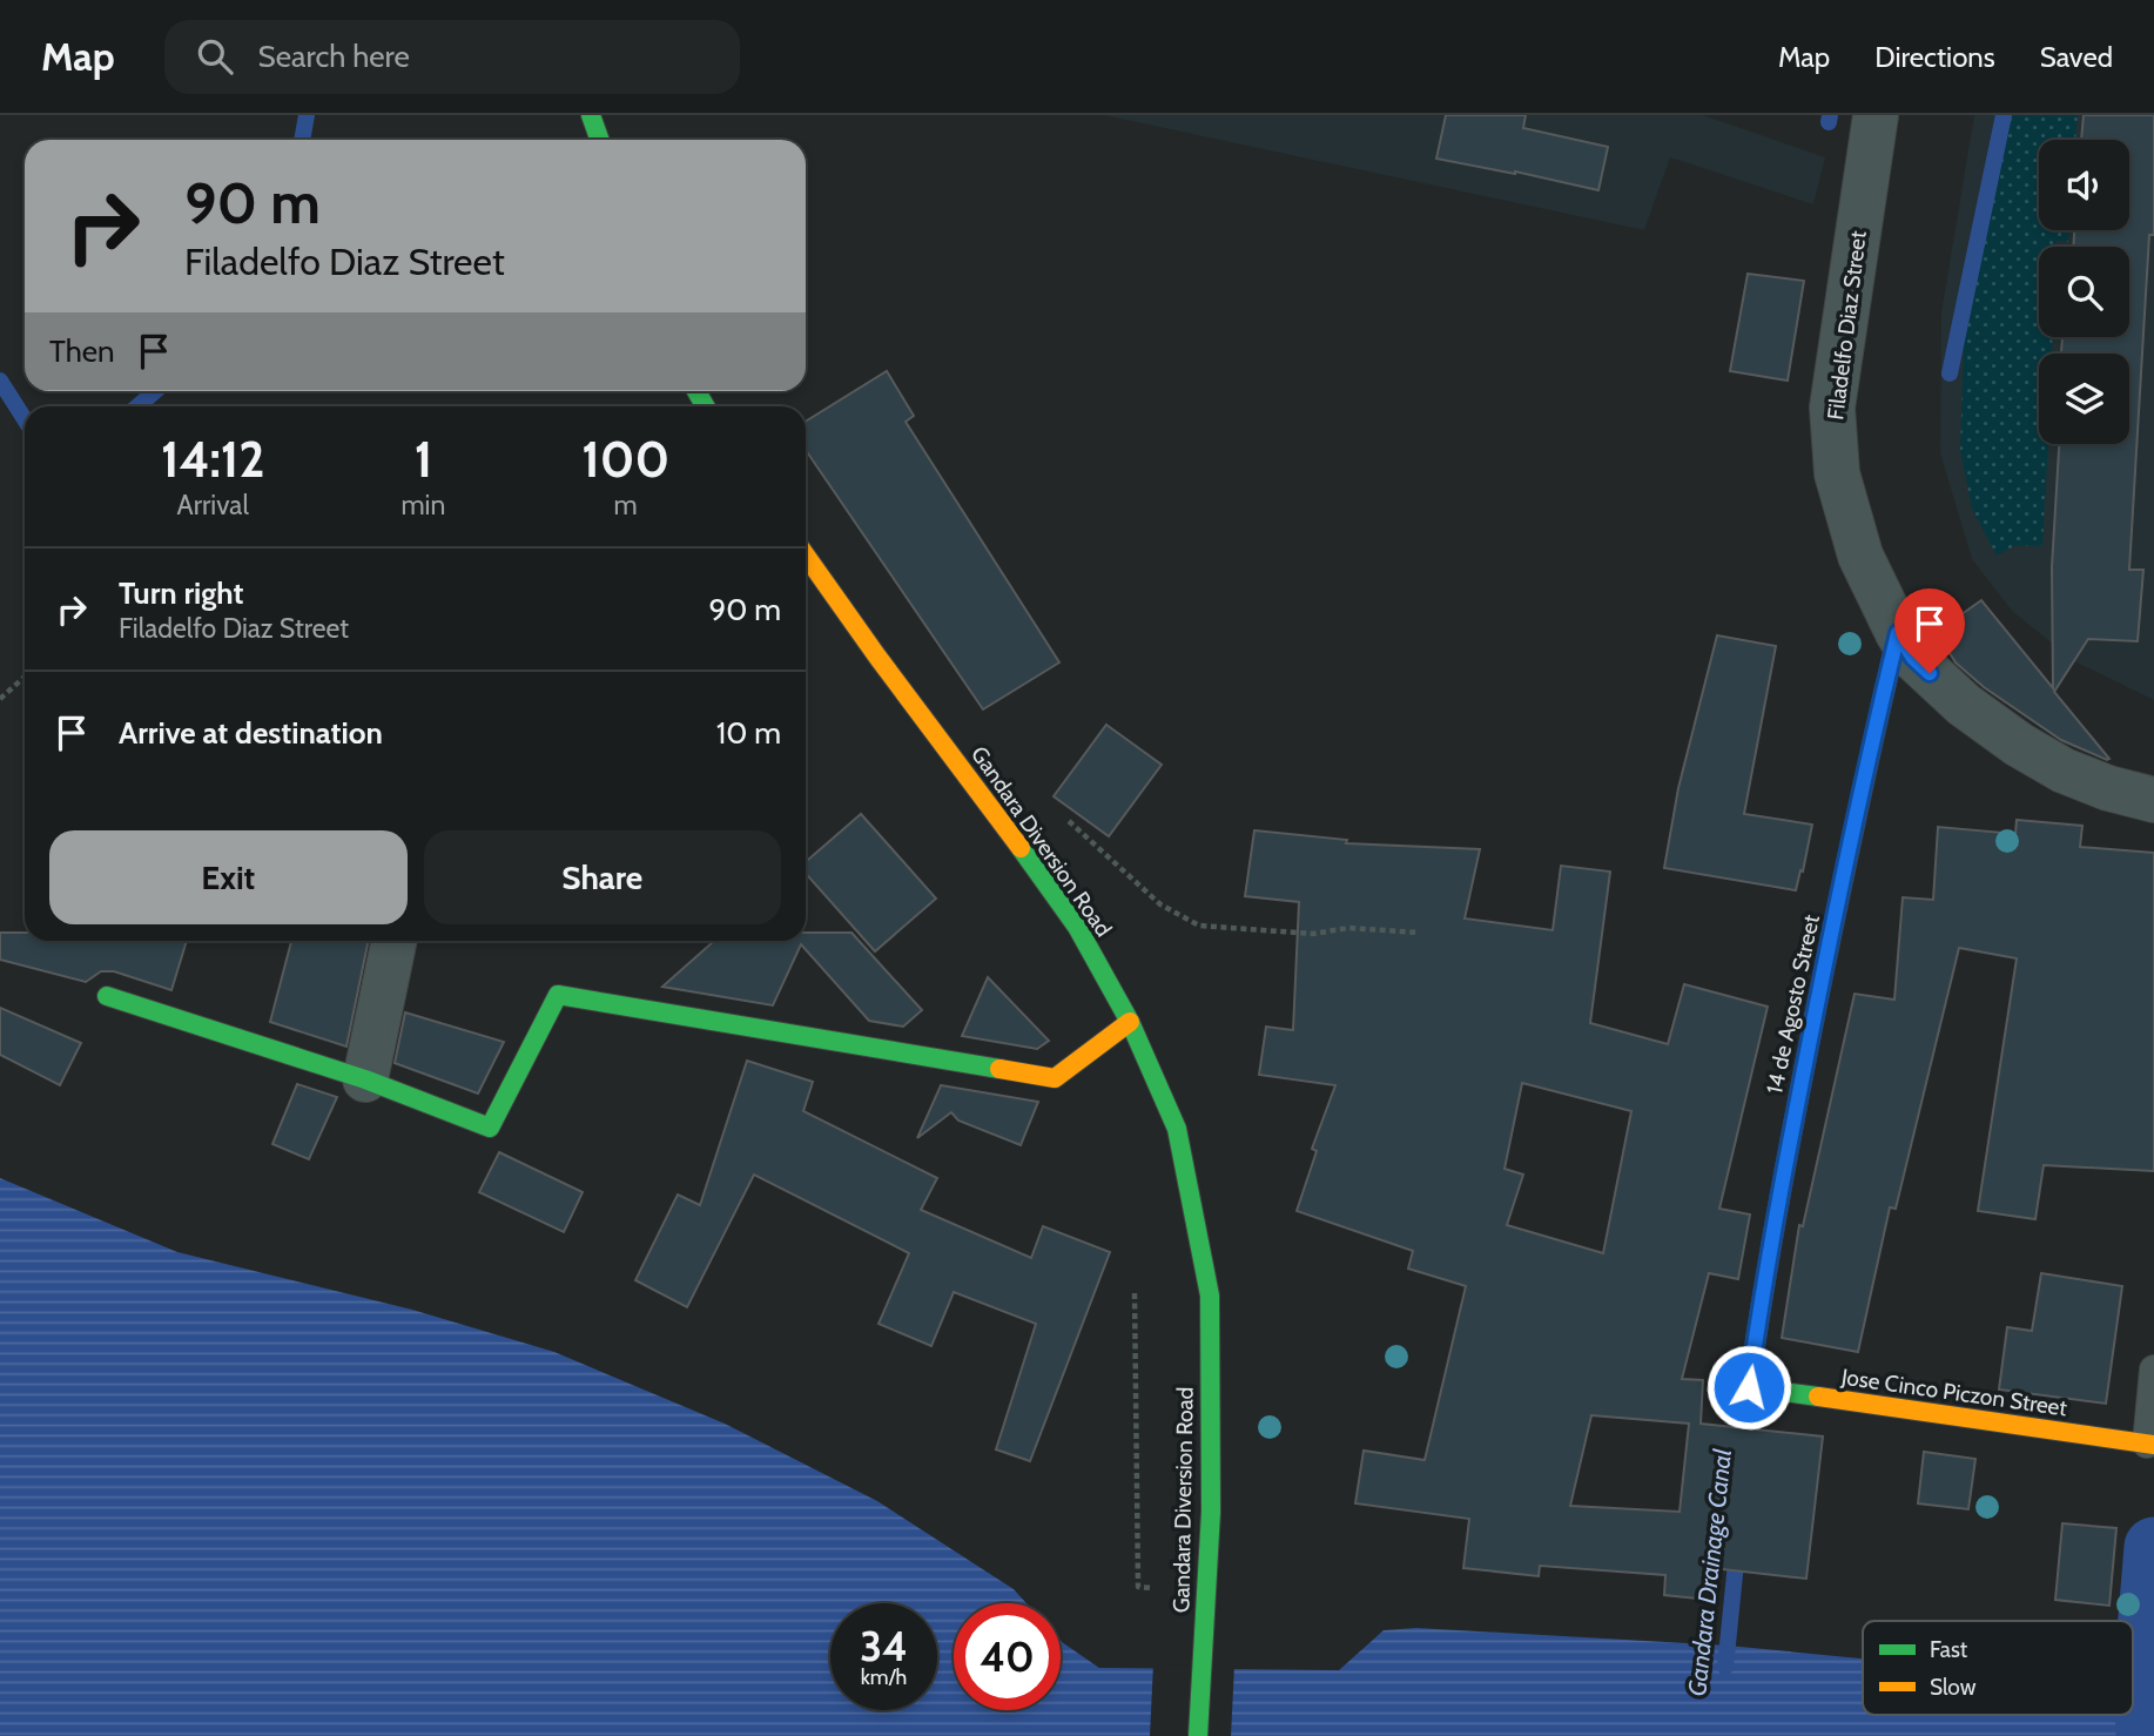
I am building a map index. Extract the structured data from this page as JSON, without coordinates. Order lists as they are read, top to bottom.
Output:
{
  "streets": {
    "main road": ["Gandara Diversion Road", "14 de Agosto Street", "Jose Cinco Piczon Street"],
    "street": ["Filadelfo Diaz Street"]
  },
  "crossings": [
    ["Filadelfo Diaz Street", "14 de Agosto Street"],
    ["14 de Agosto Street", "Jose Cinco Piczon Street"]
  ],
  "water": ["Gandara Drainage Canal"],
  "legend": ["Fast", "Slow"],
  "page": {
    "header": "Map",
    "search": "Search here",
    "nav": ["Map", "Directions", "Saved"],
    "turn": ["90 m", "Filadelfo Diaz Street"],
    "then": "Then",
    "eta": [
      "14:12",
      "Arrival",
      "1",
      "min",
      "100",
      "m"
    ],
    "list": [
      {
        "name": "Turn right",
        "note": "Filadelfo Diaz Street",
        "value": "90 m"
      },
      {
        "name": "Arrive at destination",
        "value": "10 m"
      }
    ],
    "buttons": ["Exit", "Share"],
    "speed": "34 km/h",
    "limit": "40"
  }
}
